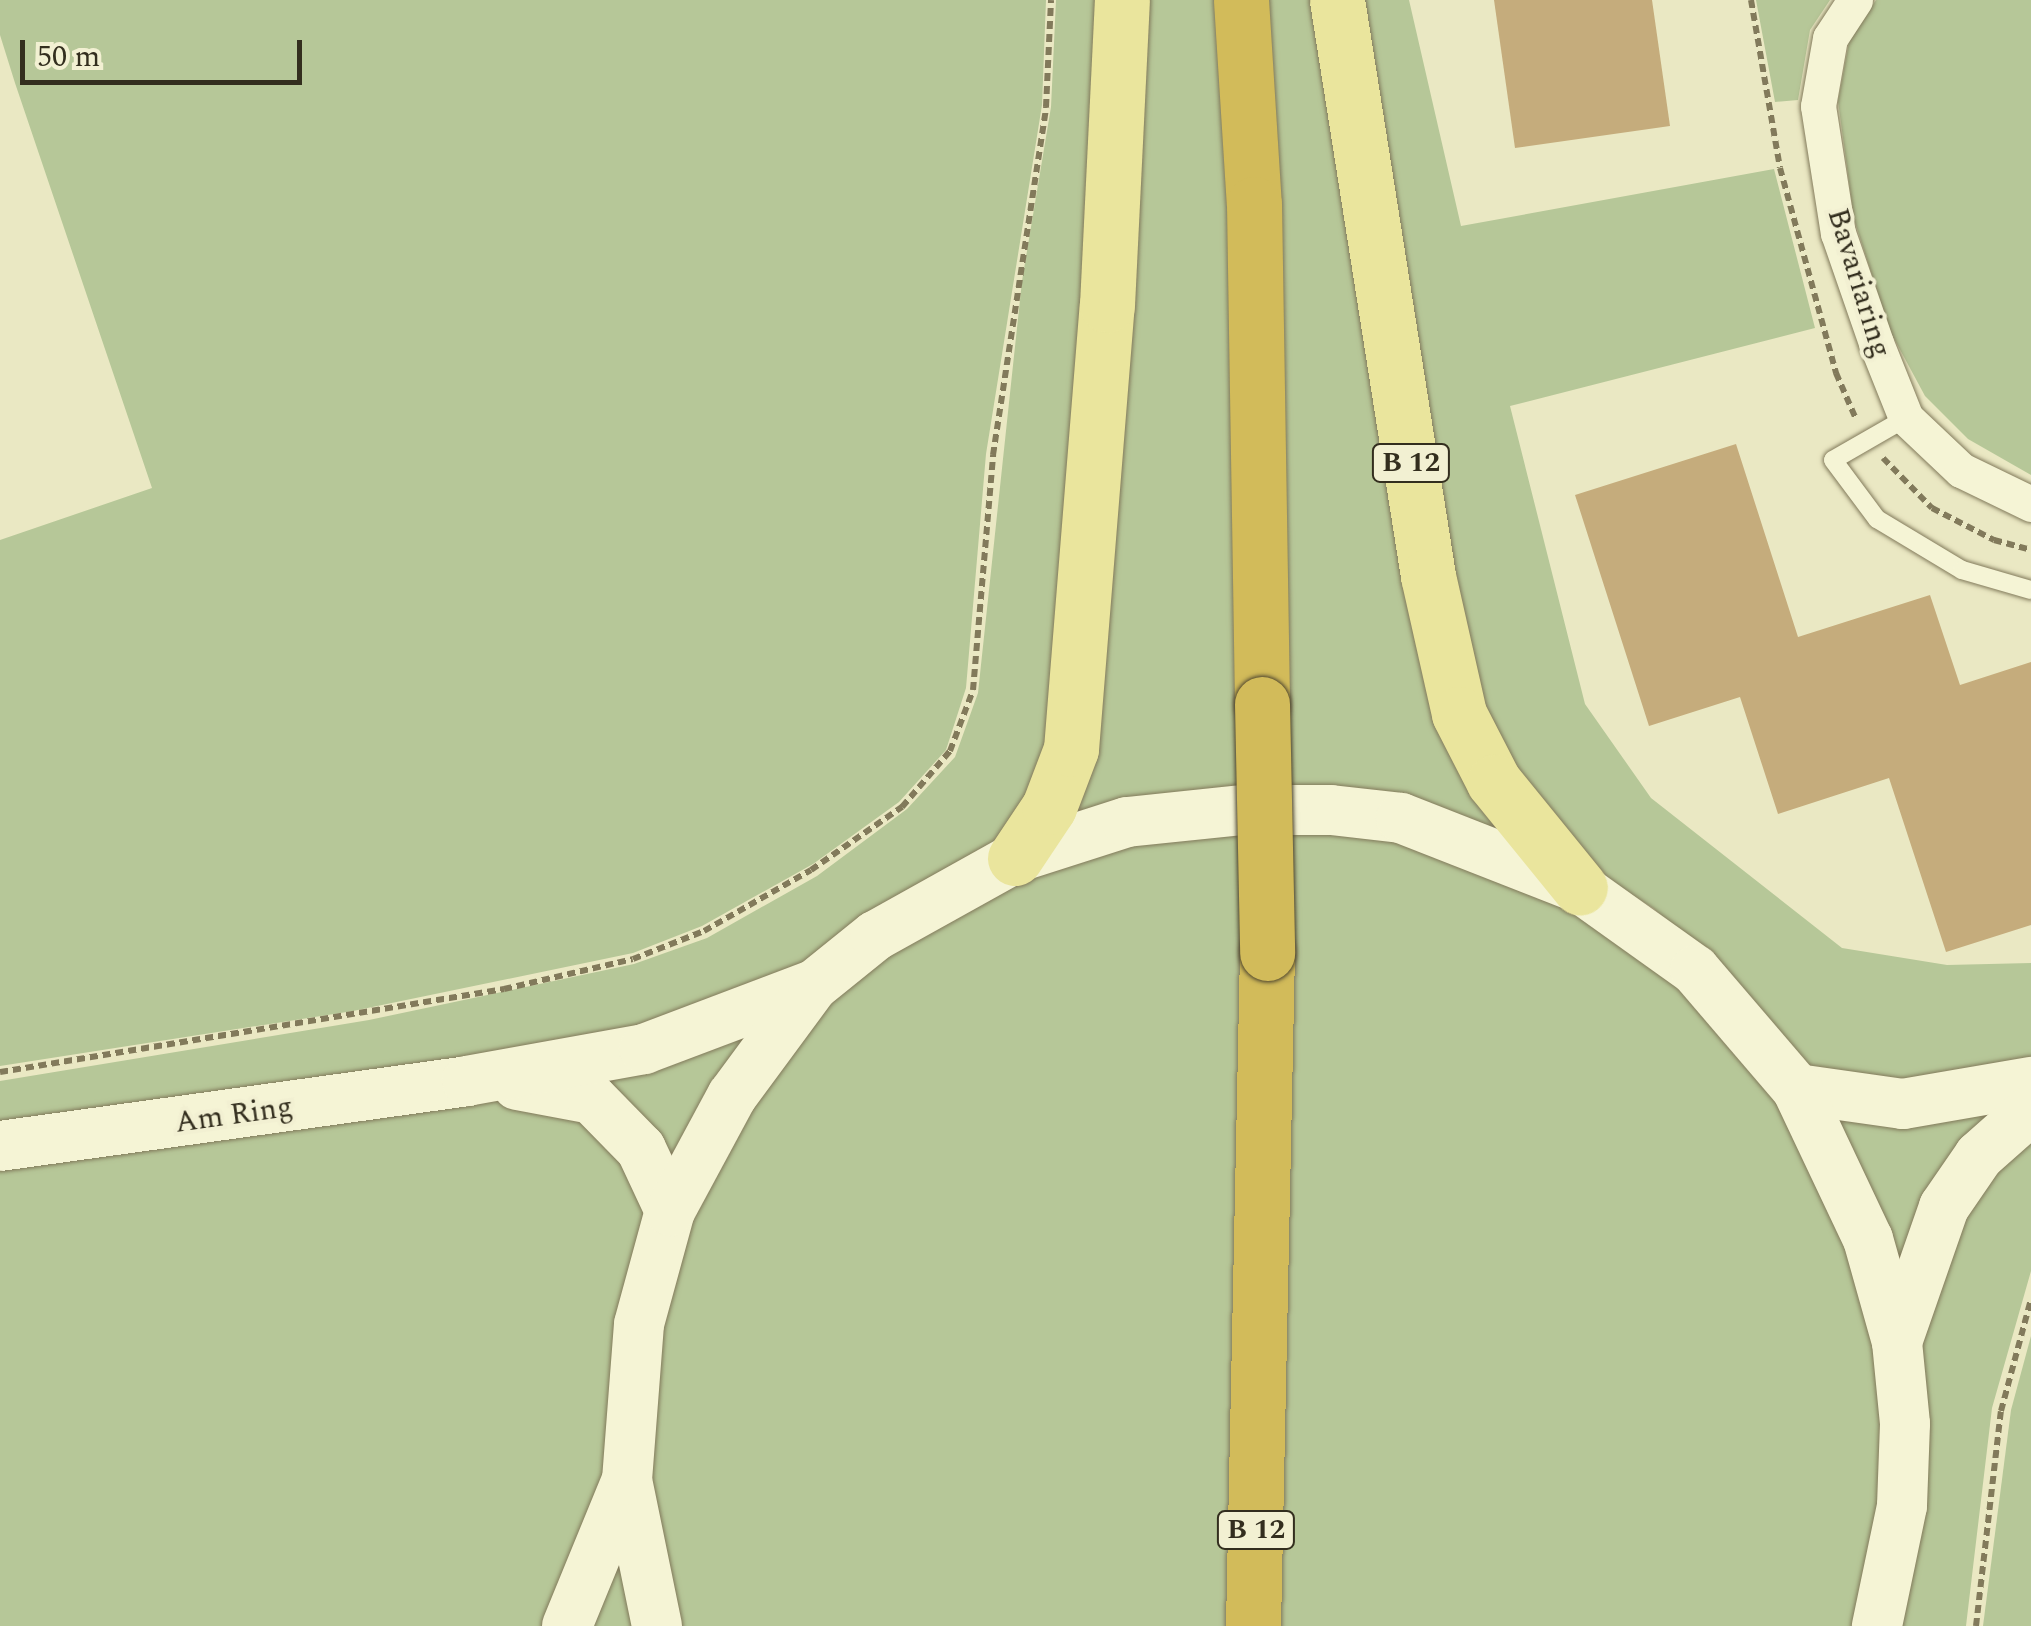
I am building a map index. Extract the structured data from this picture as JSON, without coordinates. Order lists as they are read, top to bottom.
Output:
{
  "streets": {
    "highway": ["B 12"],
    "main road": ["Am Ring"],
    "street": ["Bavariaring"]
  },
  "scale_bar": "50 m"
}
